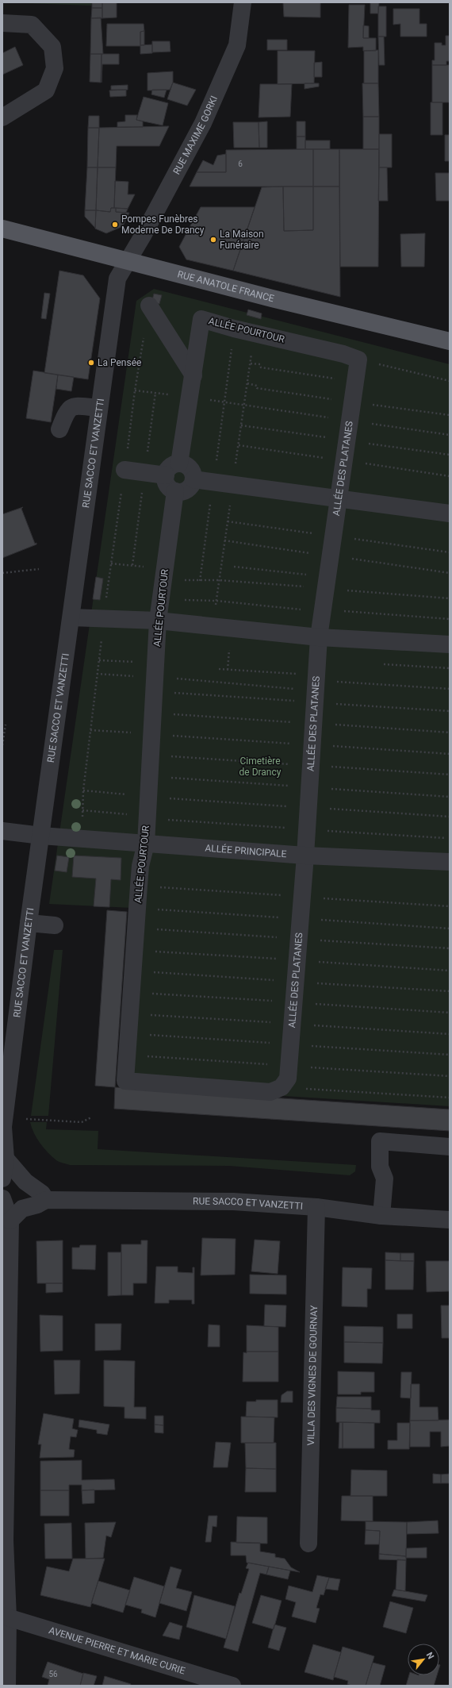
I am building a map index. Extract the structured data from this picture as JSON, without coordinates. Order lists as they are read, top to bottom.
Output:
{
  "streets": {
    "main road": ["RUE ANATOLE FRANCE"],
    "street": [
      "RUE MAXIME GORKI",
      "ALLÉE POURTOUR",
      "RUE SACCO ET VANZETTI",
      "ALLÉE DES PLATANES",
      "ALLÉE PRINCIPALE",
      "VILLA DES VIGNES DE GOURNAY",
      "AVENUE PIERRE ET MARIE CURIE"
    ]
  },
  "crossings": [
    ["RUE MAXIME GORKI", "RUE ANATOLE FRANCE"],
    ["RUE MAXIME GORKI", "RUE SACCO ET VANZETTI"],
    ["RUE ANATOLE FRANCE", "RUE SACCO ET VANZETTI"],
    ["ALLÉE POURTOUR", "ALLÉE DES PLATANES"],
    ["ALLÉE POURTOUR", "ALLÉE PRINCIPALE"],
    ["RUE SACCO ET VANZETTI", "ALLÉE PRINCIPALE"],
    ["RUE SACCO ET VANZETTI", "VILLA DES VIGNES DE GOURNAY"],
    ["ALLÉE DES PLATANES", "ALLÉE PRINCIPALE"]
  ],
  "parks": ["Cimetière de Drancy"],
  "places": ["Pompes Funèbres Moderne De Drancy", "La Maison Funéraire", "La Pensée"],
  "house_numbers": ["6", "56"],
  "north": "top right"
}
